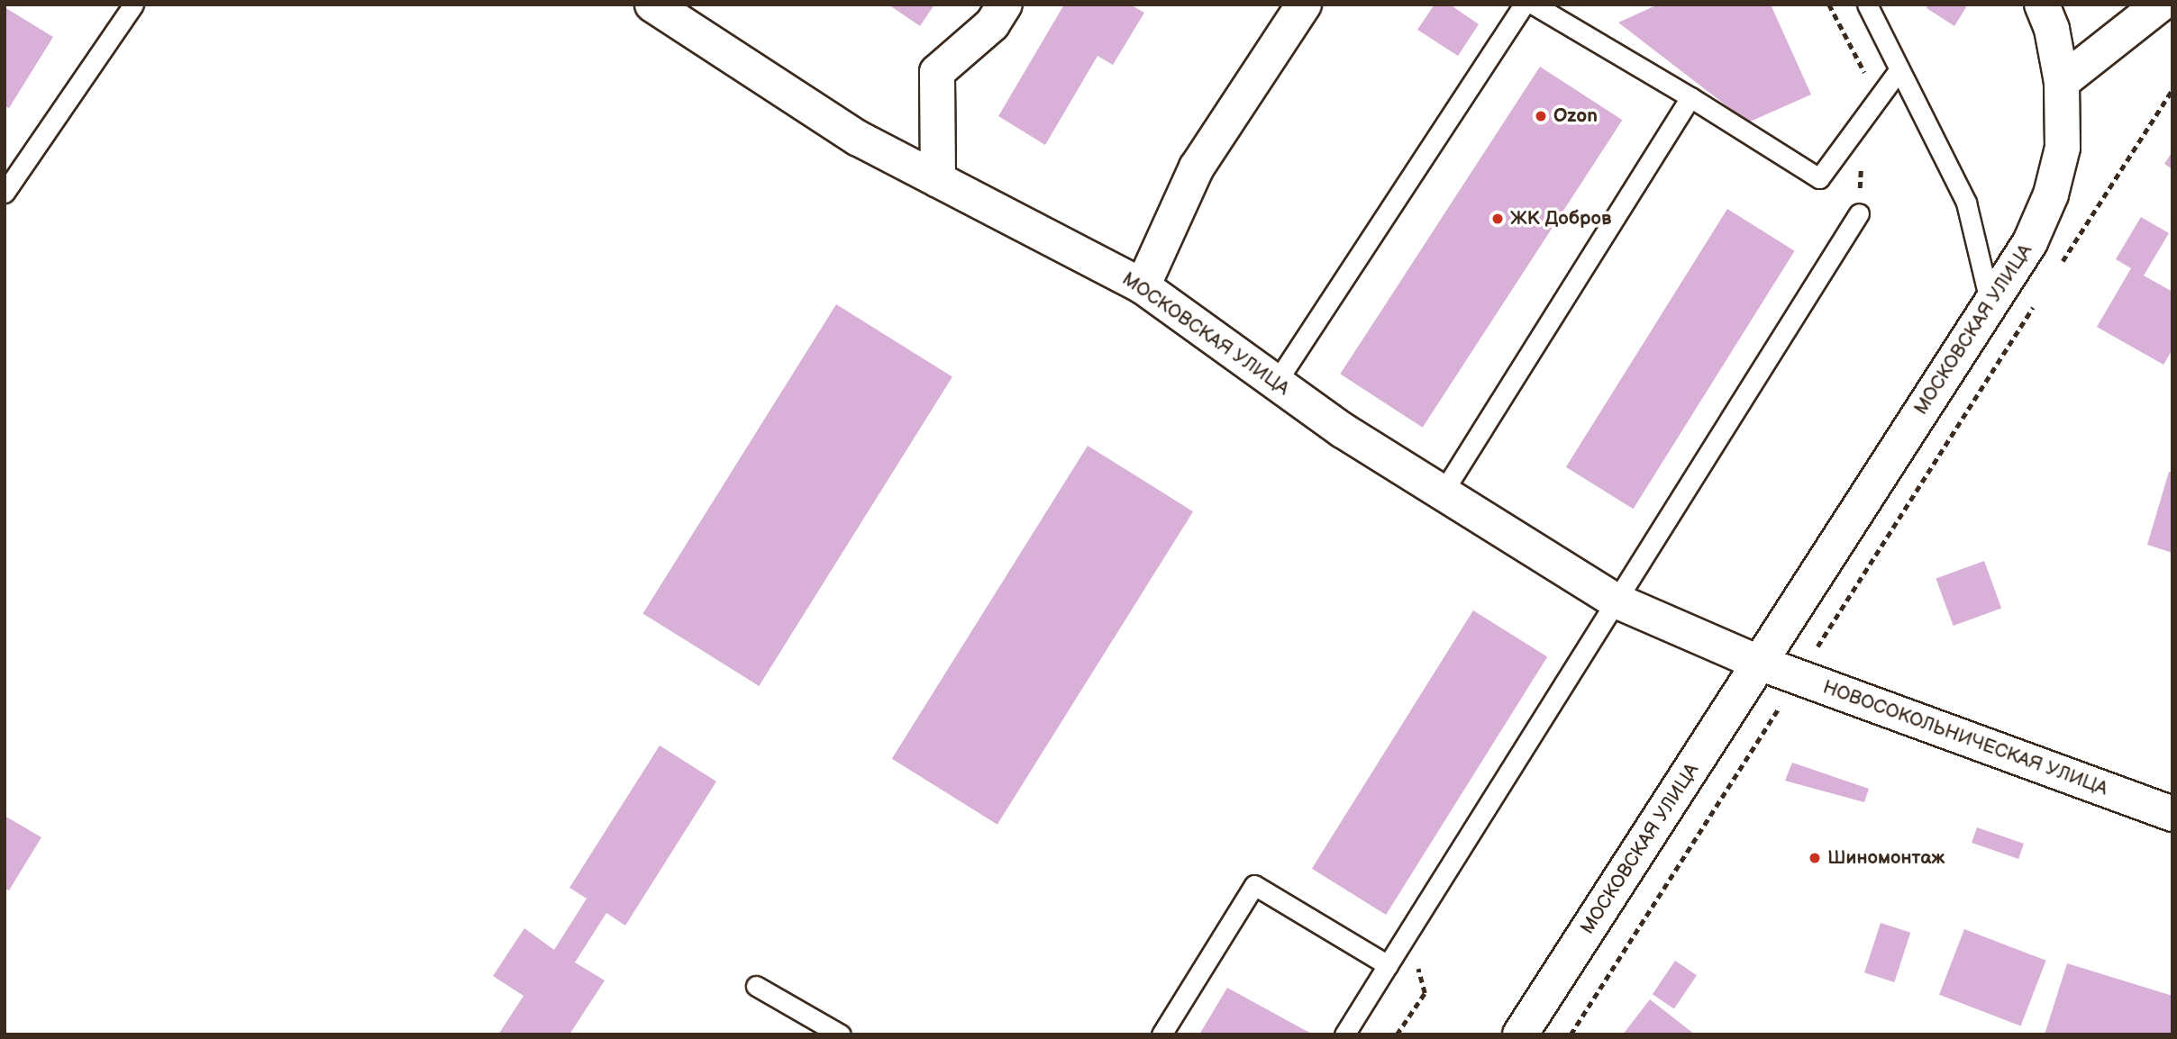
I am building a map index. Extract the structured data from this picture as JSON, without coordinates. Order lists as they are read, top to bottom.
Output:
{
  "streets": {
    "street": ["МОСКОВСКАЯ УЛИЦА", "НОВОСОКОЛЬНИЧЕСКАЯ УЛИЦА"]
  },
  "crossings": [
    ["МОСКОВСКАЯ УЛИЦА", "НОВОСОКОЛЬНИЧЕСКАЯ УЛИЦА"]
  ],
  "places": ["Ozon", "ЖК Добров", "Шиномонтаж"]
}
